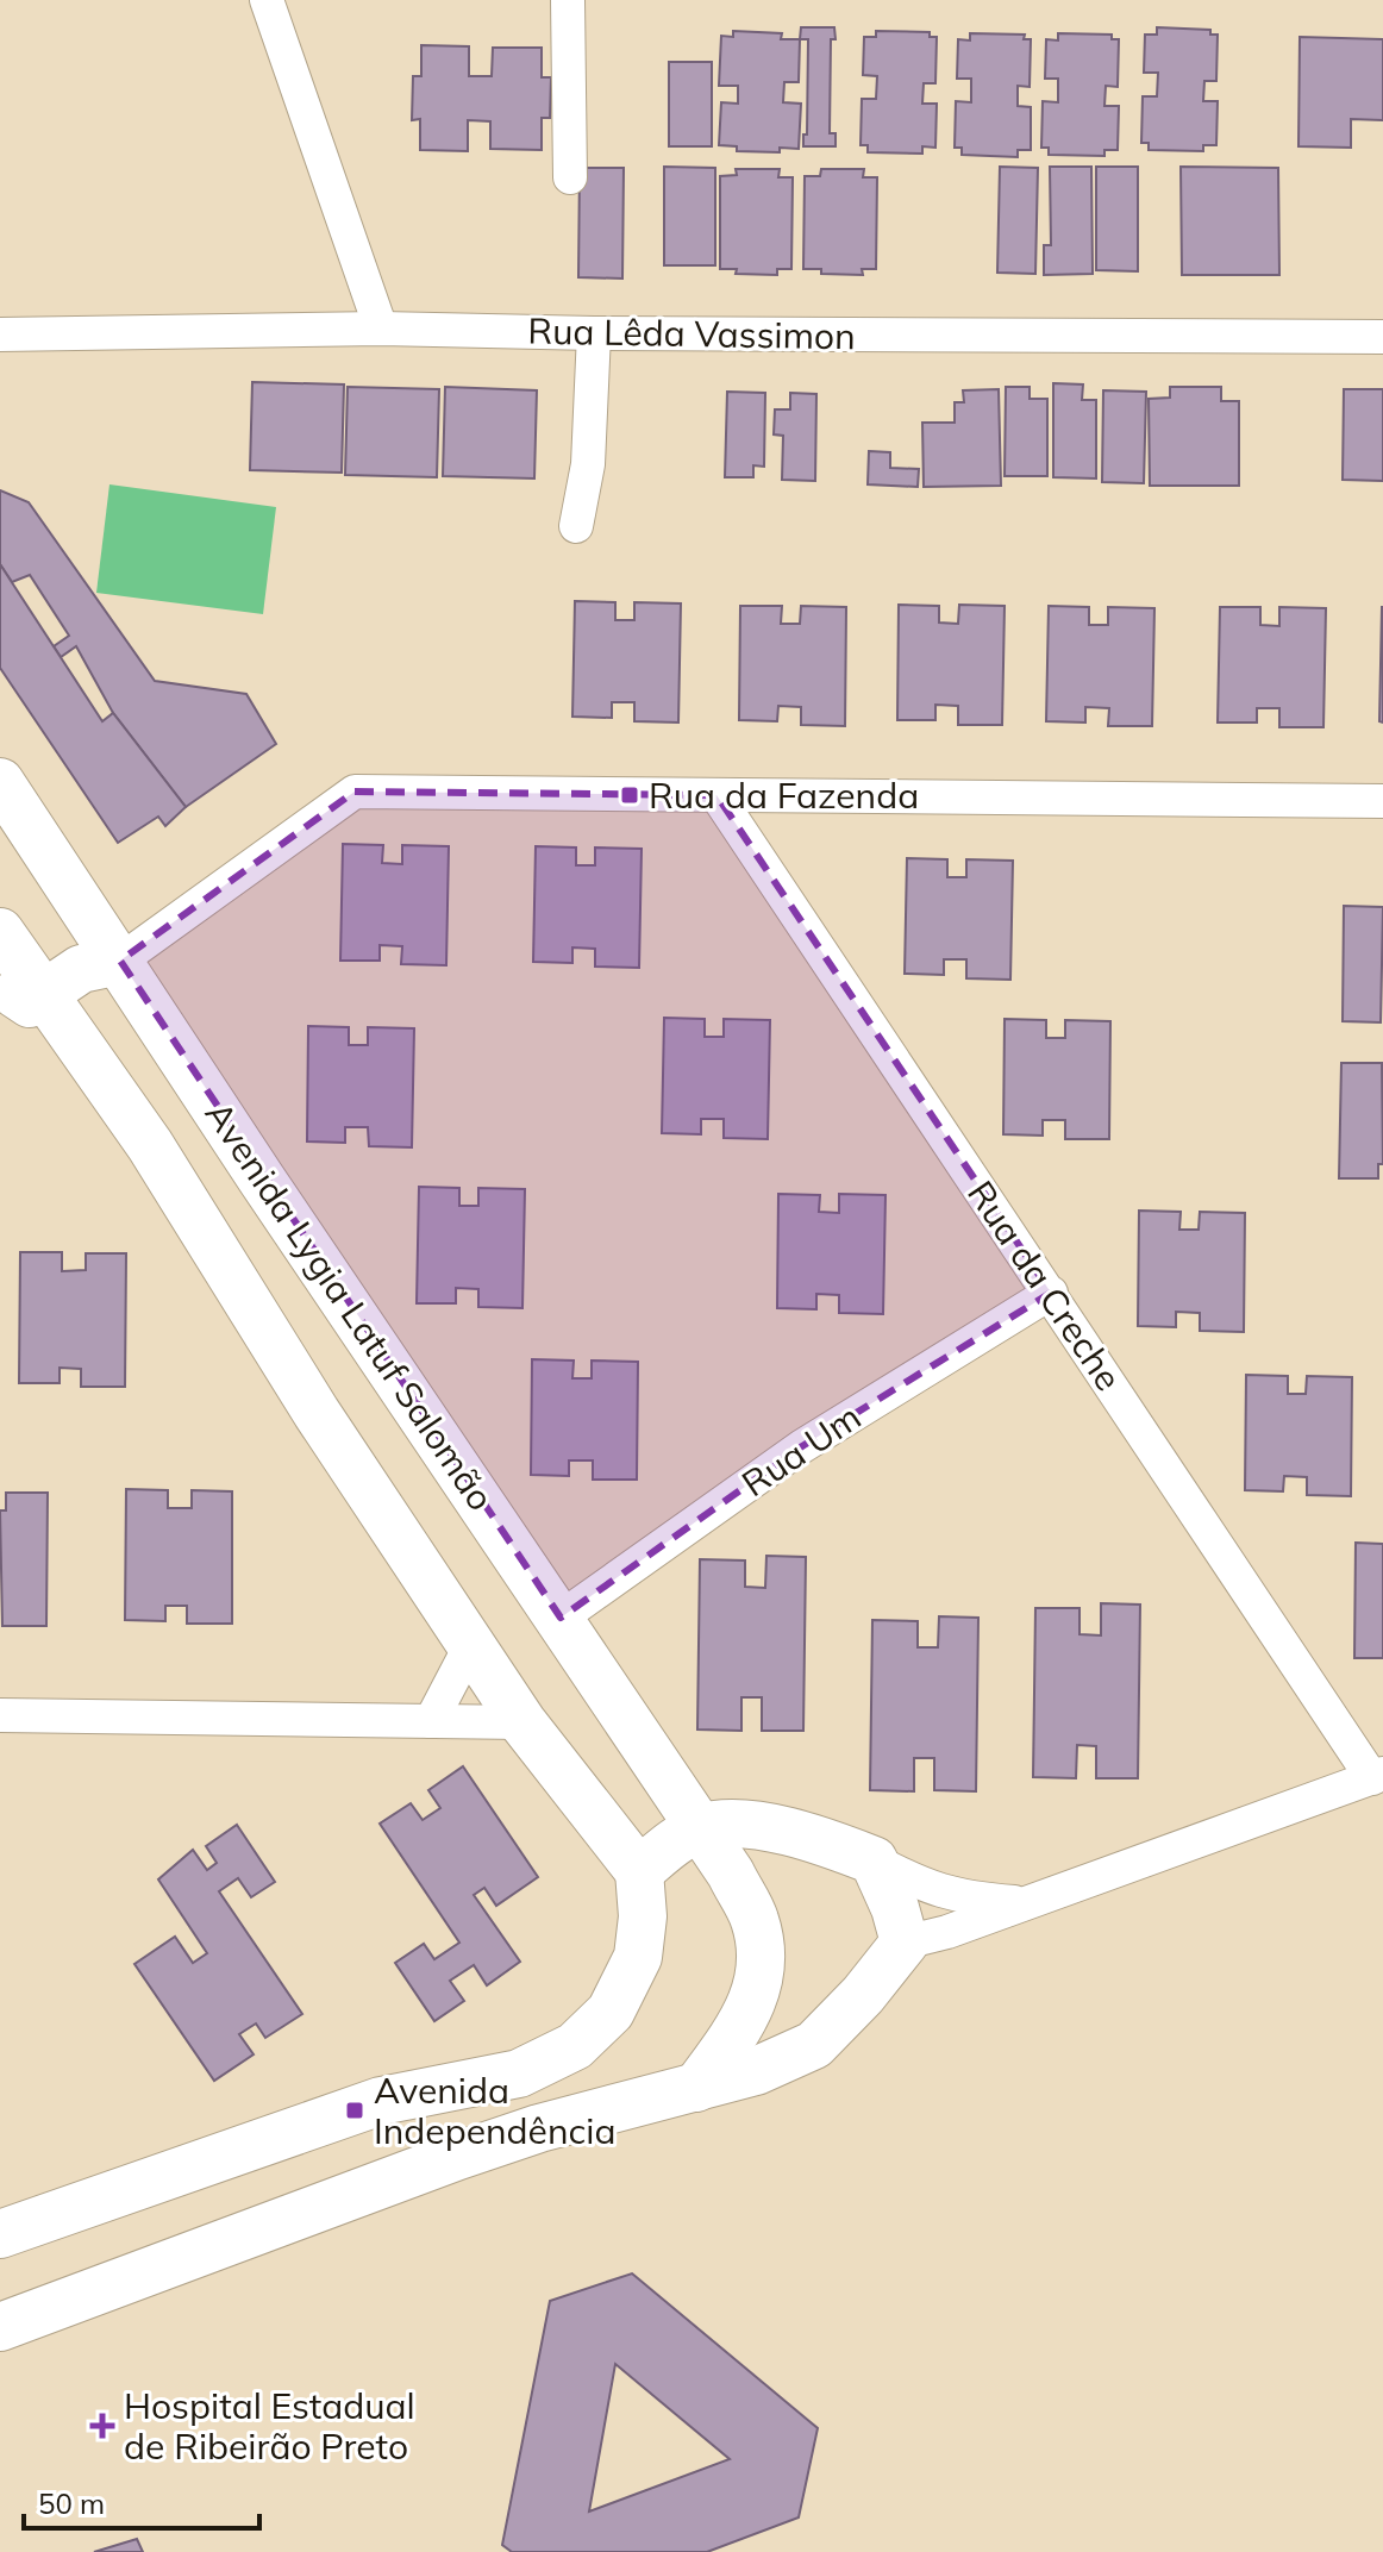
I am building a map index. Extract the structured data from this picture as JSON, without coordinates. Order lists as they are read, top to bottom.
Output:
{
  "streets": {
    "main road": ["Avenida Lygia Latuf Salomão"],
    "street": ["Rua Lêda Vassimon", "Rua da Creche", "Rua Um"]
  },
  "crossings": [
    ["Rua da Creche", "Rua Um"],
    ["Avenida Lygia Latuf Salomão", "Rua Um"]
  ],
  "places": {
    "transit": ["Rua da Fazenda", "Avenida Independência"],
    "health": ["Hospital Estadual de Ribeirão Preto"]
  },
  "scale_bar": "50 m"
}
